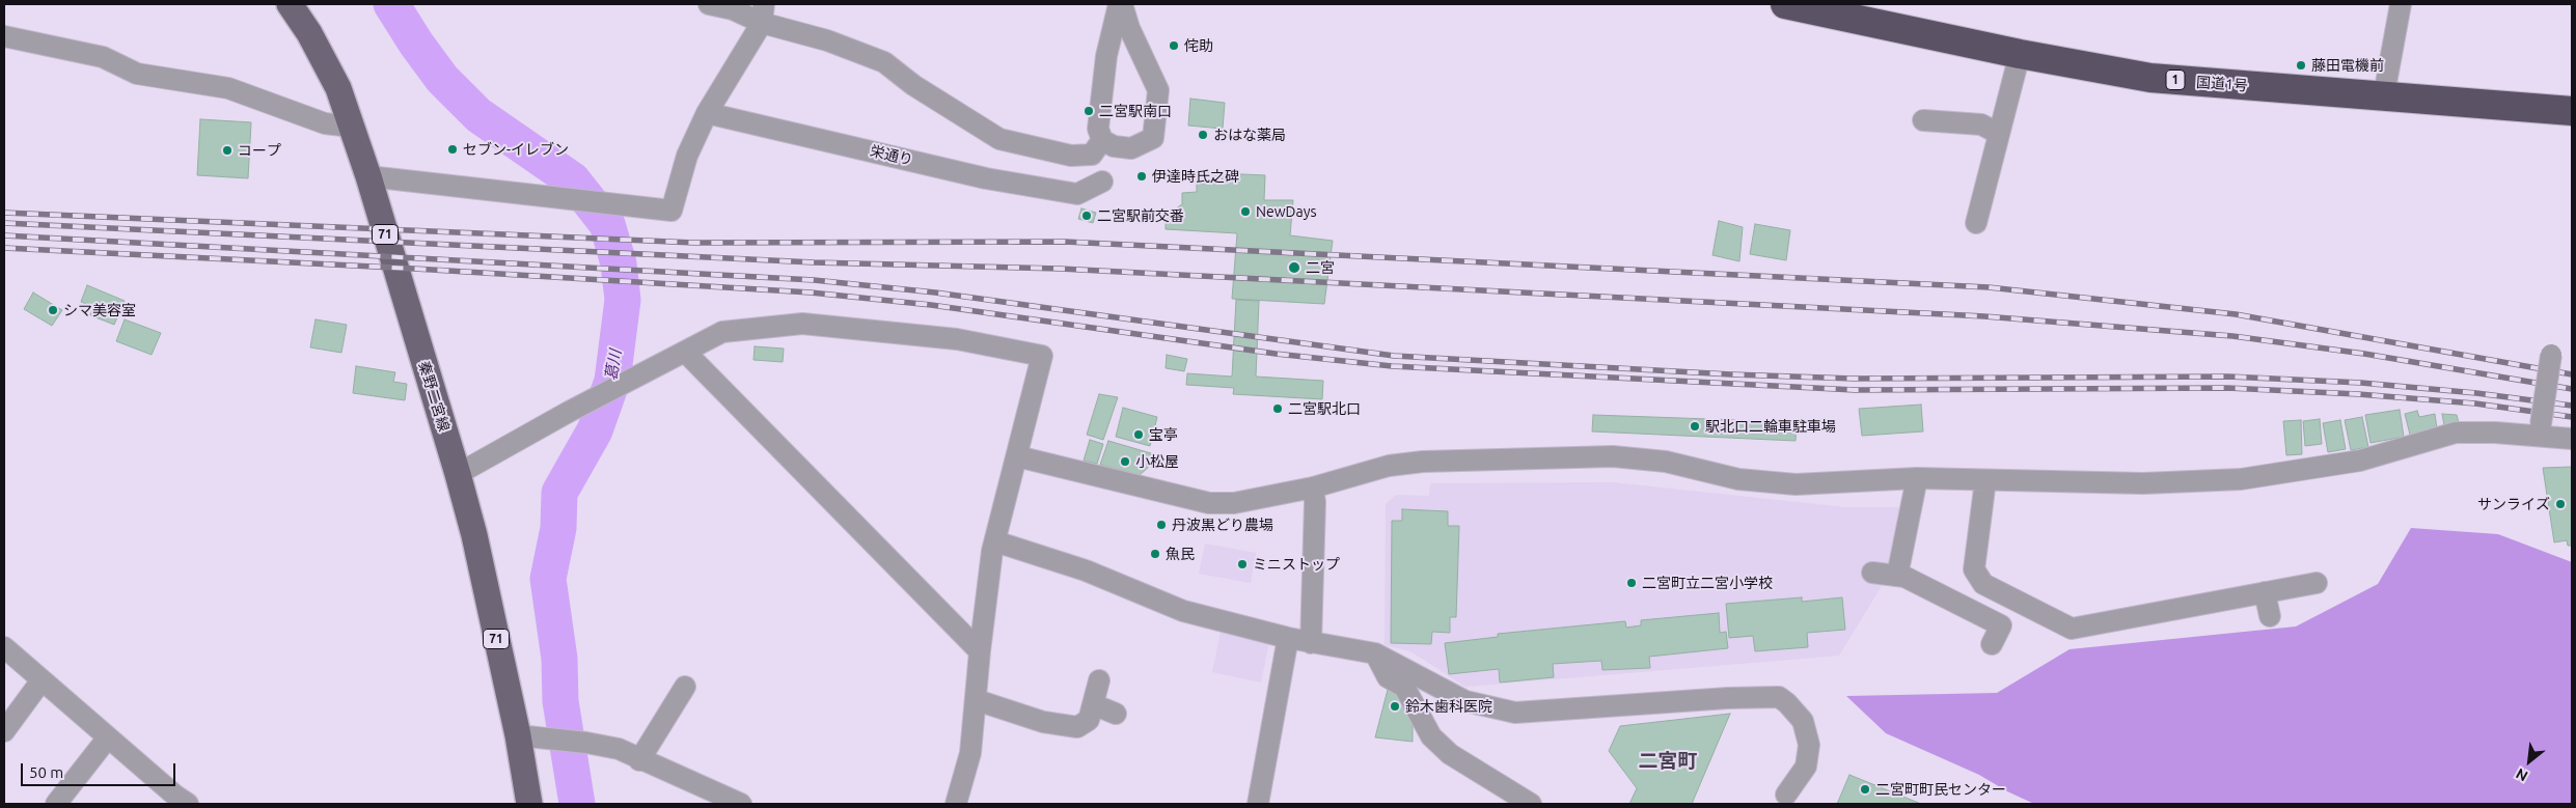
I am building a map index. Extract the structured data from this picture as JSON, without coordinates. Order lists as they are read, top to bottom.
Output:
{
  "streets": {
    "highway": ["1", "国道1号"],
    "main road": ["71", "秦野二宮線"],
    "street": ["栄通り"]
  },
  "districts": ["二宮町"],
  "water": ["葛川"],
  "places": [
    "侘助",
    "藤田電機前",
    "二宮駅南口",
    "おはな薬局",
    "セブン-イレブン",
    "コープ",
    "伊達時氏之碑",
    "NewDays",
    "二宮駅前交番",
    "二宮",
    "シマ美容室",
    "二宮駅北口",
    "駅北口二輪車駐車場",
    "宝亭",
    "小松屋",
    "サンライズ",
    "丹波黒どり農場",
    "魚民",
    "ミニストップ",
    "二宮町立二宮小学校",
    "鈴木歯科医院",
    "二宮町町民センター"
  ],
  "scale_bar": "50 m",
  "north": "bottom left"
}
